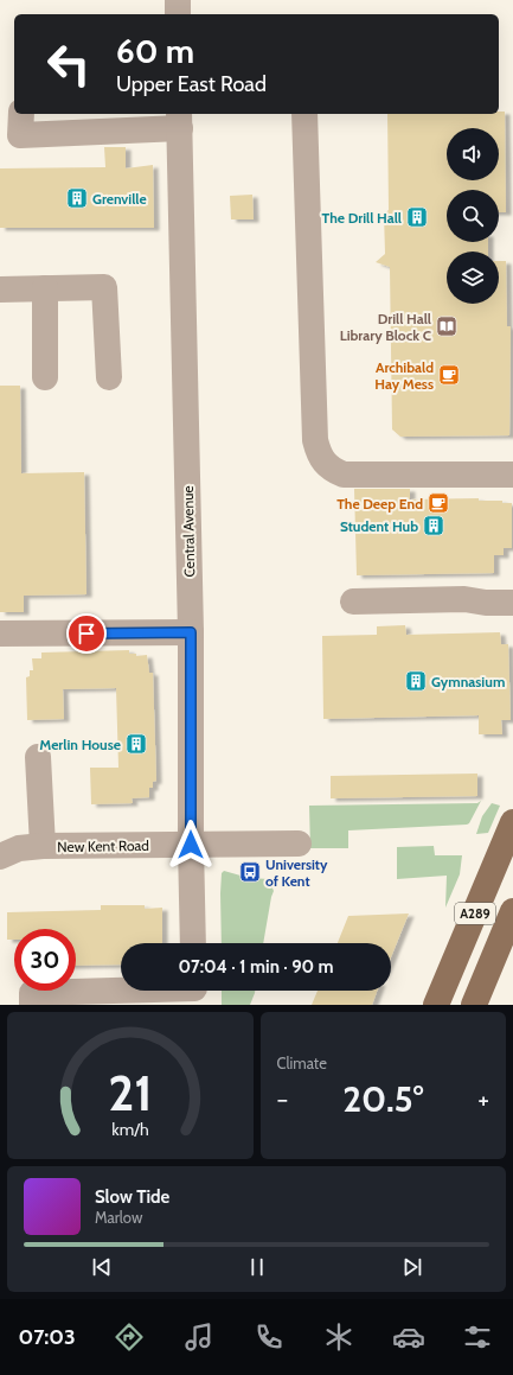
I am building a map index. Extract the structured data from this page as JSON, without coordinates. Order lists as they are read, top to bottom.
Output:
{
  "streets": {
    "main road": ["A289"],
    "street": ["Central Avenue", "New Kent Road"]
  },
  "crossings": [
    ["Central Avenue", "New Kent Road"]
  ],
  "places": {
    "building": [
      "Grenville",
      "The Drill Hall",
      "Student Hub",
      "Gymnasium",
      "Merlin House"
    ],
    "library": ["Drill Hall Library Block C"],
    "cafe": ["Archibald Hay Mess", "The Deep End"],
    "bus stop": ["University of Kent"]
  },
  "page": {
    "turn": ["60 m", "Upper East Road"],
    "limit": "30",
    "trip": "07:04 · 1 min · 90 m",
    "tile": "Climate",
    "heat": ["−", "20.5°", "+"],
    "song": ["Slow Tide", "Marlow"],
    "tabs": "07:03",
    "gauge": ["21", "km/h"]
  }
}
